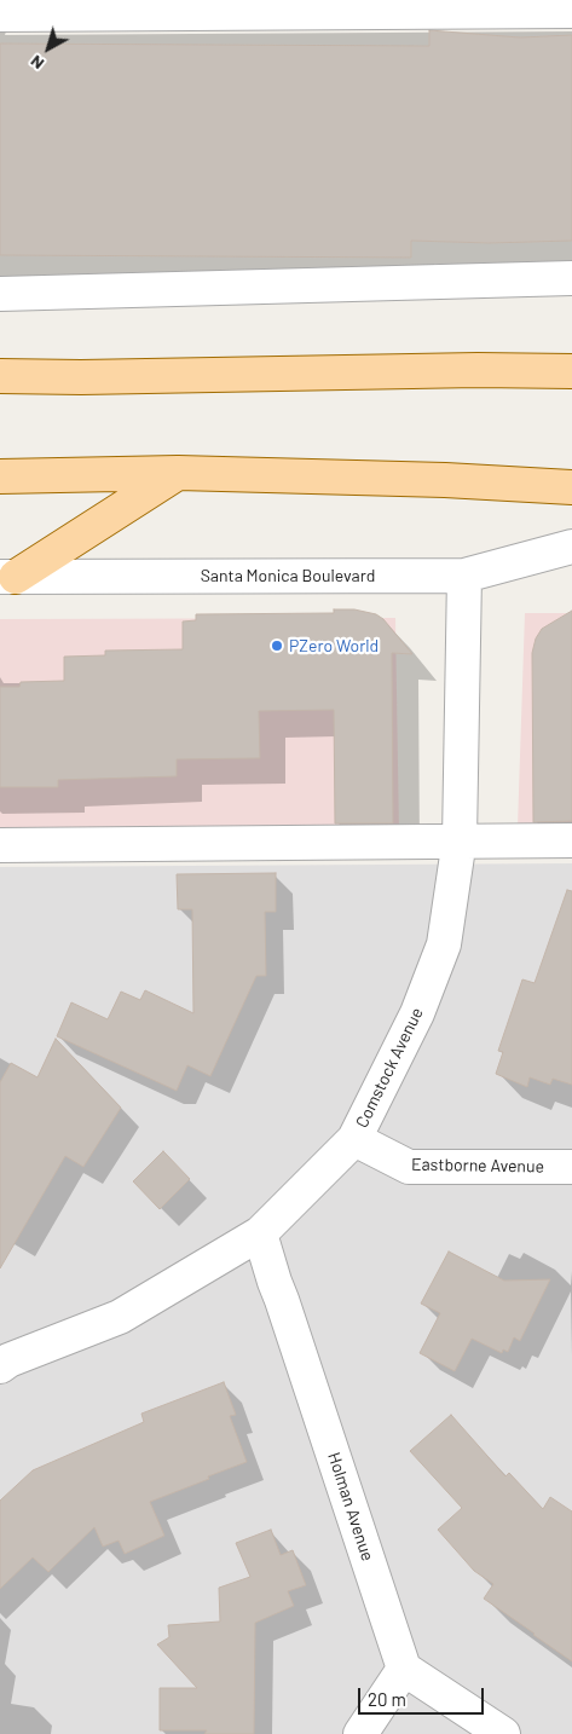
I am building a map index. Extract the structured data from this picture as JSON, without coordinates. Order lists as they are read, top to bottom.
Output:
{
  "streets": {
    "street": [
      "Santa Monica Boulevard",
      "Comstock Avenue",
      "Eastborne Avenue",
      "Holman Avenue"
    ]
  },
  "crossings": [
    ["Santa Monica Boulevard", "Comstock Avenue"],
    ["Comstock Avenue", "Eastborne Avenue"],
    ["Comstock Avenue", "Holman Avenue"]
  ],
  "places": ["PZero World"],
  "scale_bar": "20 m",
  "north": "bottom left"
}
